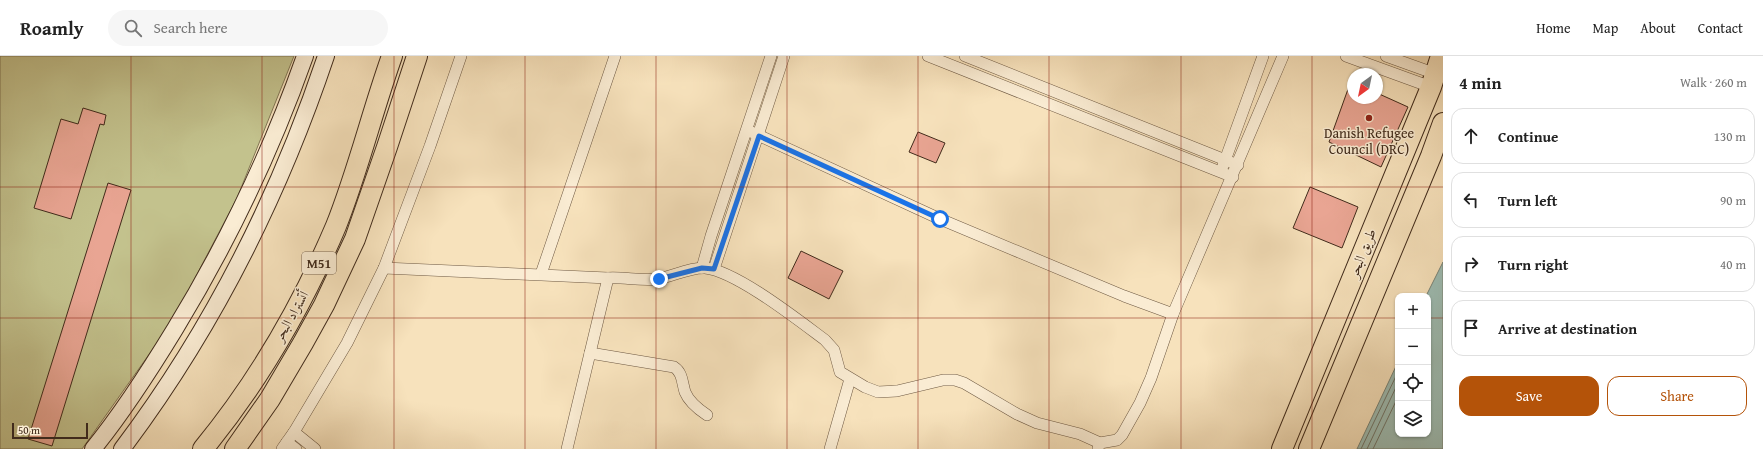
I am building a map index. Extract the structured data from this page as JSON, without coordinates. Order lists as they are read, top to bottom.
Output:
{
  "streets": {
    "highway": ["طريق البحر", "M51", "أتستراد البحر"]
  },
  "places": ["Danish Refugee Council (DRC)"],
  "scale_bar": "50 m",
  "north": "bottom left",
  "page": {
    "header": "Roamly",
    "search": "Search here",
    "nav": [
      "Home",
      "Map",
      "About",
      "Contact"
    ],
    "heading": ["4 min", "Walk · 260 m"],
    "list": [
      ["Continue", "130 m"],
      ["Turn left", "90 m"],
      ["Turn right", "40 m"],
      "Arrive at destination"
    ],
    "map_buttons": ["+", "−"],
    "buttons": ["Save", "Share"],
    "scale": "50 m"
  }
}
